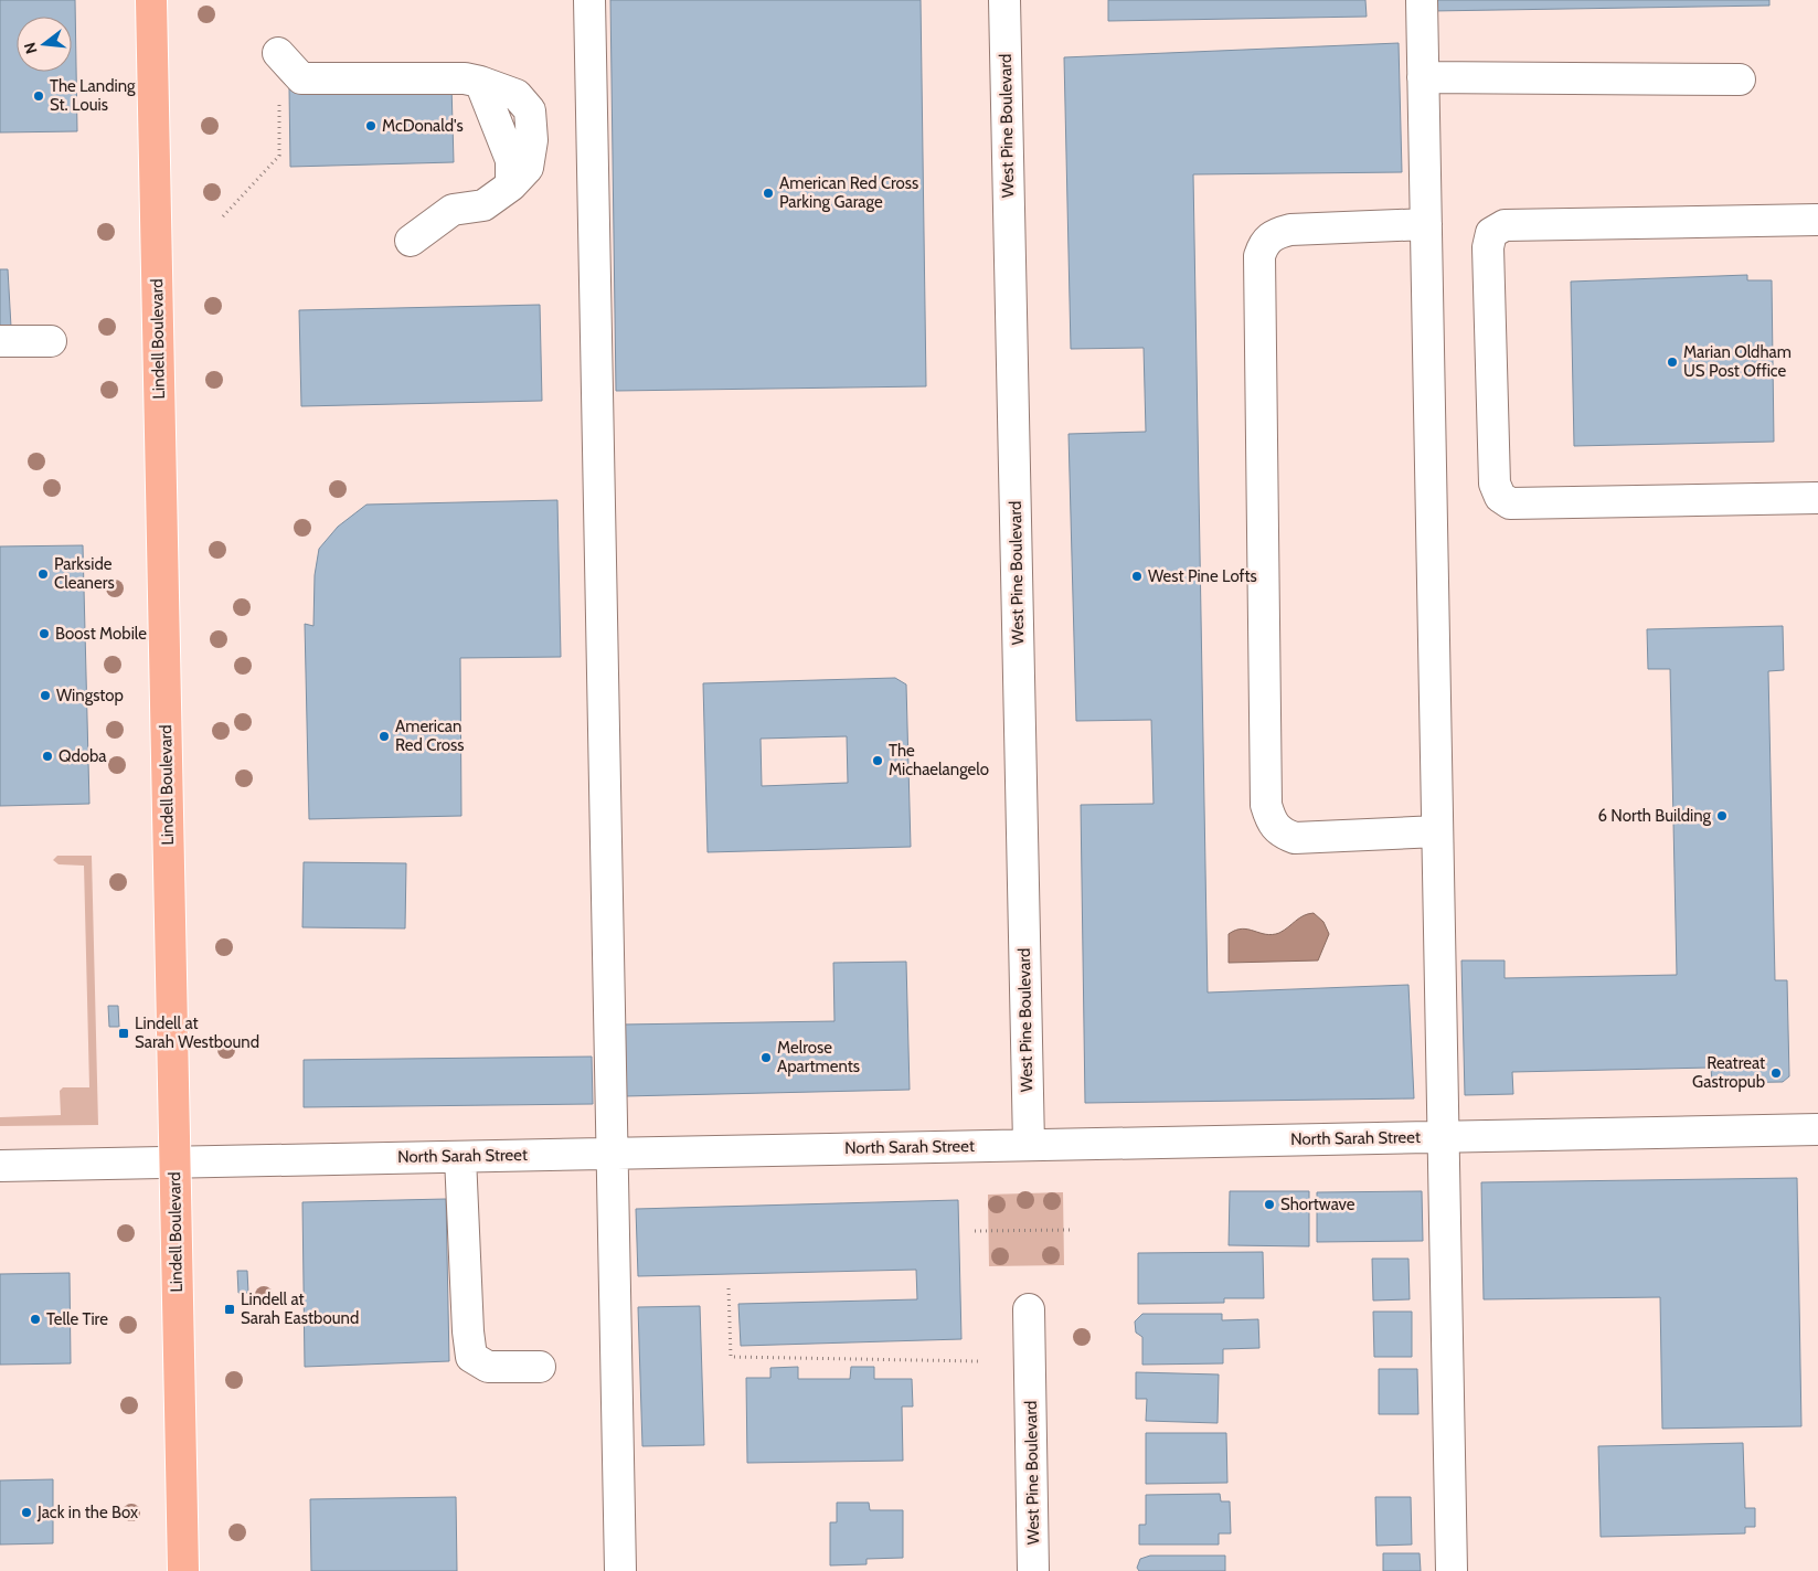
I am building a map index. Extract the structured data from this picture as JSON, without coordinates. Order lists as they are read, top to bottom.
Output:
{
  "streets": {
    "main road": ["Lindell Boulevard"],
    "street": ["West Pine Boulevard", "North Sarah Street"]
  },
  "crossings": [
    ["West Pine Boulevard", "North Sarah Street"],
    ["Lindell Boulevard", "North Sarah Street"]
  ],
  "places": {
    "other": [
      "The Landing St. Louis",
      "McDonald's",
      "American Red Cross Parking Garage",
      "Marian Oldham US Post Office",
      "Parkside Cleaners",
      "West Pine Lofts",
      "Boost Mobile",
      "Wingstop",
      "American Red Cross",
      "Qdoba",
      "The Michaelangelo",
      "6 North Building",
      "Melrose Apartments",
      "Reatreat Gastropub",
      "Shortwave",
      "Telle Tire",
      "Jack in the Box"
    ],
    "transit": ["Lindell at Sarah Westbound", "Lindell at Sarah Eastbound"]
  },
  "north": "left"
}
